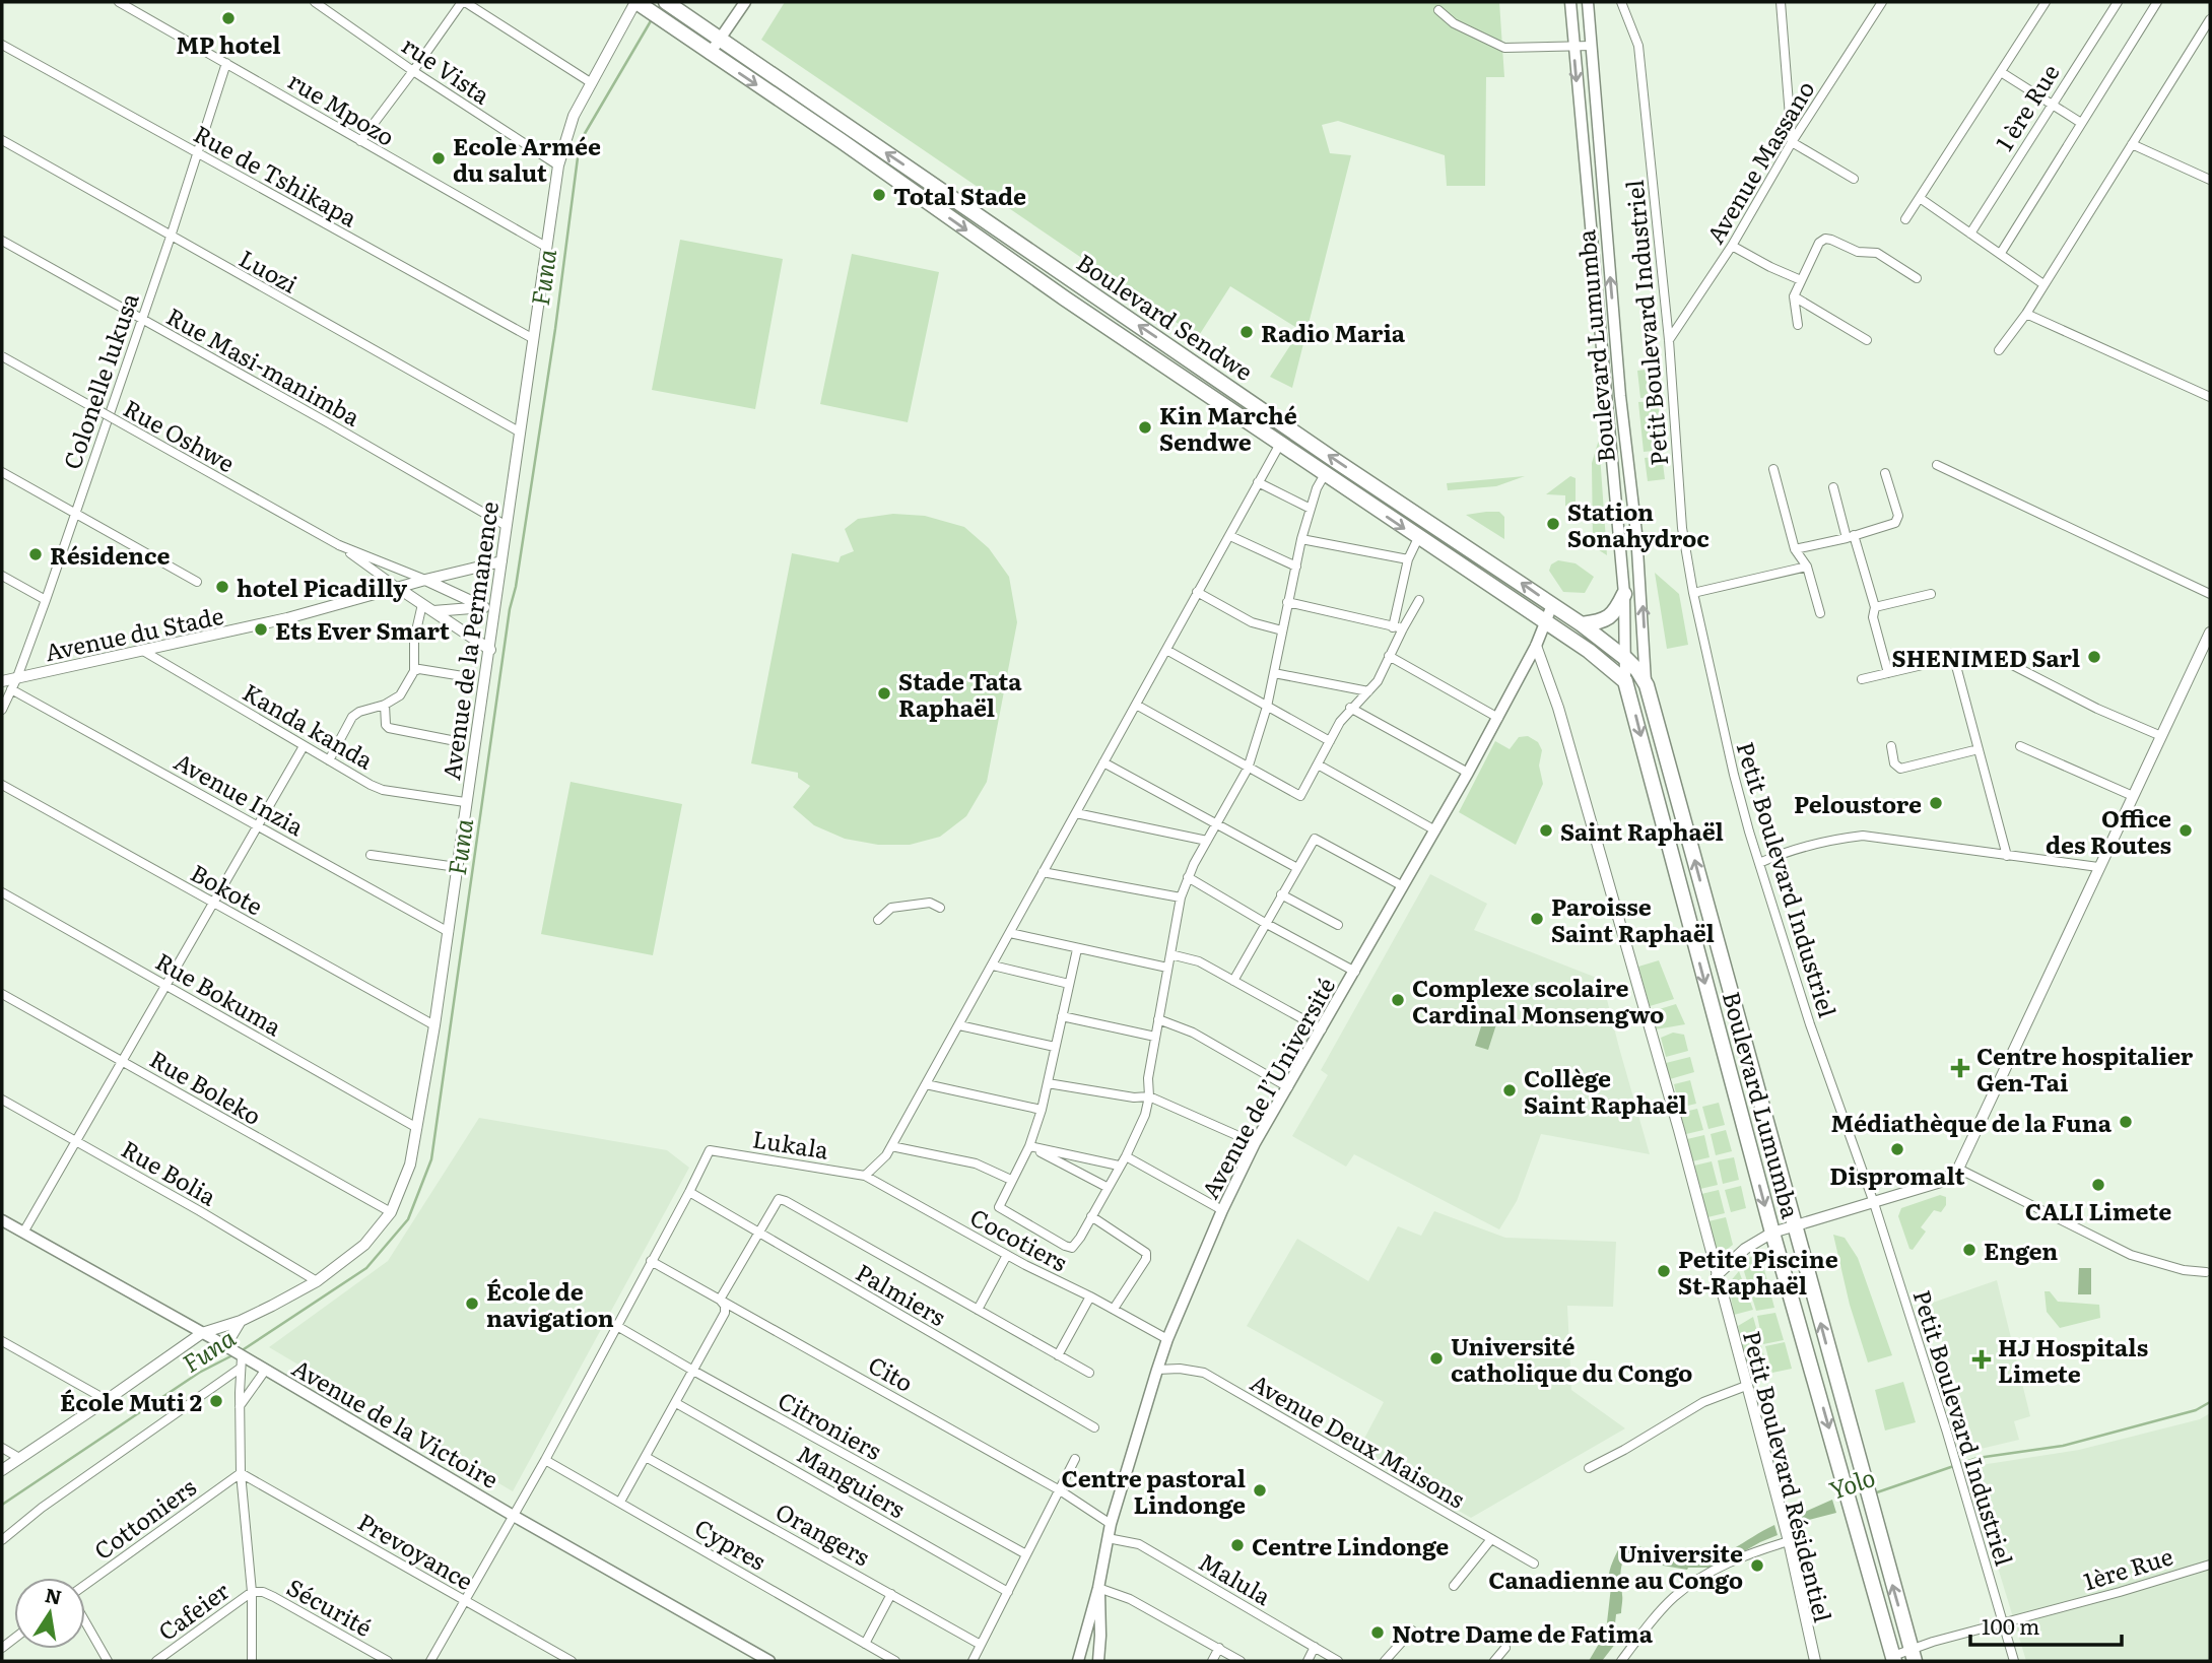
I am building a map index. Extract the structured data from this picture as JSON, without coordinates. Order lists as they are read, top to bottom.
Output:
{
  "streets": {
    "highway": ["Boulevard Sendwe", "Boulevard Lumumba"],
    "main road": ["Avenue de l’Université", "Avenue de la Victoire"],
    "street": [
      "rue Vista",
      "1 ère Rue",
      "rue Mpozo",
      "Avenue Massano",
      "Rue de Tshikapa",
      "Luozi",
      "Petit Boulevard Industriel",
      "Rue Masi-manimba",
      "Colonelle lukusa",
      "Rue Oshwe",
      "Avenue du Stade",
      "Avenue de la Permanence",
      "Kanda kanda",
      "Avenue Inzia",
      "Bokote",
      "Rue Bokuma",
      "Rue Boleko",
      "Lukala",
      "Rue Bolia",
      "Cocotiers",
      "Palmiers",
      "Cito",
      "Citroniers",
      "Avenue Deux Maisons",
      "Petit Boulevard Résidentiel",
      "Manguiers",
      "Cottoniers",
      "Orangers",
      "Cypres",
      "Prevoyance",
      "1ère Rue",
      "Malula",
      "Sécurité",
      "Cafeier"
    ]
  },
  "crossings": [
    ["rue Vista", "Avenue de la Permanence"],
    ["rue Mpozo", "Colonelle lukusa"],
    ["rue Mpozo", "Avenue de la Permanence"],
    ["Avenue Massano", "Petit Boulevard Industriel"],
    ["Rue de Tshikapa", "Colonelle lukusa"],
    ["Rue de Tshikapa", "Avenue de la Permanence"],
    ["Luozi", "Colonelle lukusa"],
    ["Luozi", "Avenue de la Permanence"],
    ["Boulevard Sendwe", "Boulevard Lumumba"],
    ["Boulevard Sendwe", "Avenue de la Permanence"],
    ["Boulevard Sendwe", "Avenue de l’Université"],
    ["Petit Boulevard Industriel", "1ère Rue"],
    ["Boulevard Lumumba", "1ère Rue"],
    ["Rue Masi-manimba", "Colonelle lukusa"],
    ["Rue Masi-manimba", "Avenue de la Permanence"],
    ["Colonelle lukusa", "Rue Oshwe"],
    ["Colonelle lukusa", "Avenue du Stade"],
    ["Colonelle lukusa", "Avenue Inzia"],
    ["Avenue du Stade", "Avenue de la Permanence"],
    ["Avenue du Stade", "Kanda kanda"],
    ["Avenue de la Permanence", "Kanda kanda"],
    ["Avenue de la Permanence", "Avenue Inzia"],
    ["Avenue de la Permanence", "Bokote"],
    ["Avenue de la Permanence", "Rue Bokuma"],
    ["Avenue de la Permanence", "Rue Boleko"],
    ["Avenue de la Permanence", "Rue Bolia"],
    ["Avenue de la Permanence", "Avenue de la Victoire"],
    ["Avenue de l’Université", "Cocotiers"],
    ["Avenue de l’Université", "Cito"],
    ["Avenue de l’Université", "Avenue Deux Maisons"],
    ["Avenue de l’Université", "Petit Boulevard Résidentiel"],
    ["Avenue de l’Université", "Malula"],
    ["Lukala", "Cocotiers"],
    ["Lukala", "Palmiers"],
    ["Cottoniers", "Prevoyance"],
    ["Sécurité", "Cafeier"]
  ],
  "water": ["Funa", "Yolo"],
  "places": {
    "other": [
      "MP hotel",
      "Ecole Armée du salut",
      "Total Stade",
      "Radio Maria",
      "Kin Marché Sendwe",
      "Station Sonahydroc",
      "Résidence",
      "hotel Picadilly",
      "Ets Ever Smart",
      "SHENIMED Sarl",
      "Stade Tata Raphaël",
      "Peloustore",
      "Saint Raphaël",
      "Office des Routes",
      "Paroisse Saint Raphaël",
      "Complexe scolaire Cardinal Monsengwo",
      "Collège Saint Raphaël",
      "Médiathèque de la Funa",
      "Dispromalt",
      "CALI Limete",
      "Engen",
      "Petite Piscine St-Raphaël",
      "École de navigation",
      "Université catholique du Congo",
      "École Muti 2",
      "Centre pastoral Lindonge",
      "Centre Lindonge",
      "Universite Canadienne au Congo",
      "Notre Dame de Fatima"
    ],
    "health": ["Centre hospitalier Gen-Tai", "HJ Hospitals Limete"]
  },
  "scale_bar": "100 m",
  "north": "top"
}
